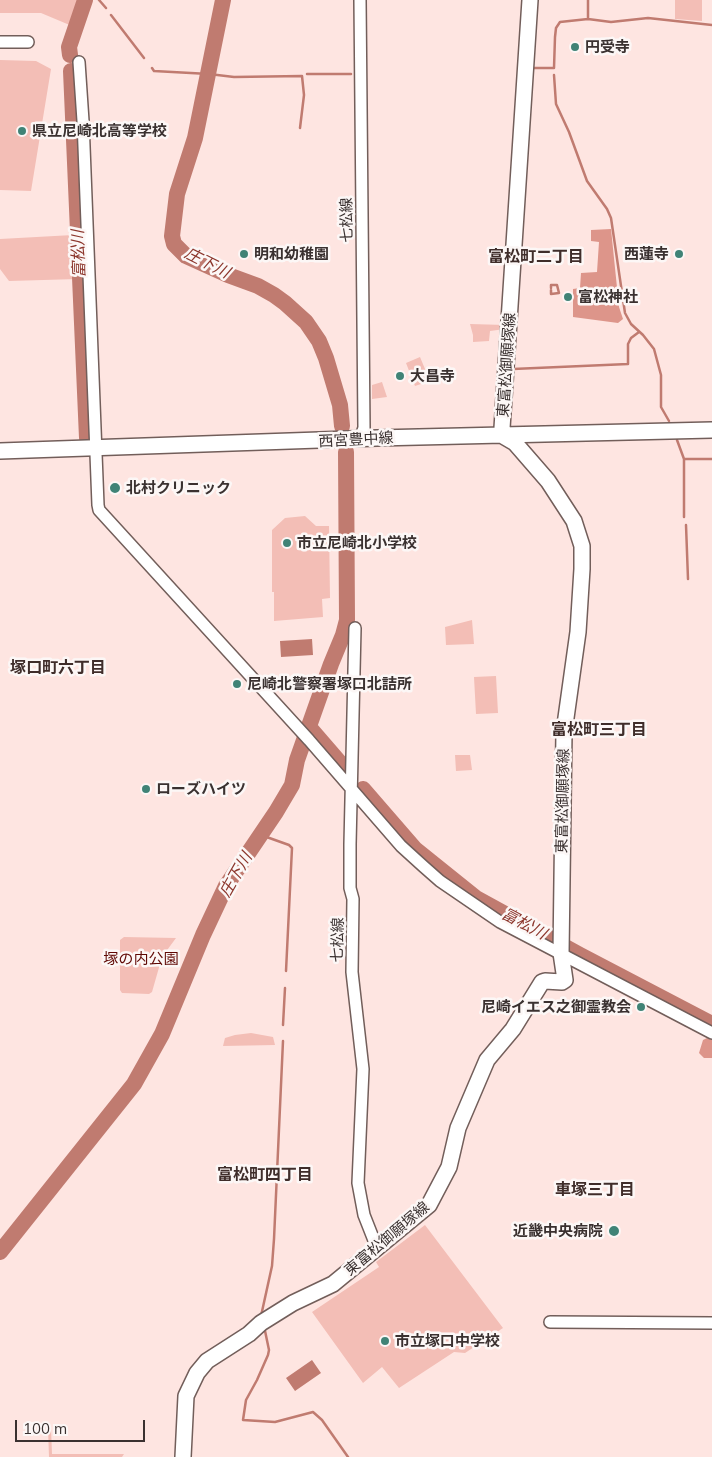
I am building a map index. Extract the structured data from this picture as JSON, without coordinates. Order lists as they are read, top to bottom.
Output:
{
  "streets": {
    "main road": ["東富松御願塚線", "西宮豊中線"],
    "street": ["七松線"]
  },
  "crossings": [
    ["七松線", "東富松御願塚線"],
    ["七松線", "西宮豊中線"],
    ["東富松御願塚線", "西宮豊中線"]
  ],
  "districts": [
    "富松町二丁目",
    "塚口町六丁目",
    "富松町三丁目",
    "富松町四丁目",
    "車塚三丁目"
  ],
  "water": ["富松川", "庄下川"],
  "parks": ["塚の内公園"],
  "places": [
    "円受寺",
    "県立尼崎北高等学校",
    "明和幼稚園",
    "西蓮寺",
    "富松神社",
    "大昌寺",
    "北村クリニック",
    "市立尼崎北小学校",
    "尼崎北警察署塚口北詰所",
    "ローズハイツ",
    "尼崎イエス之御霊教会",
    "近畿中央病院",
    "市立塚口中学校"
  ],
  "scale_bar": "100 m"
}
